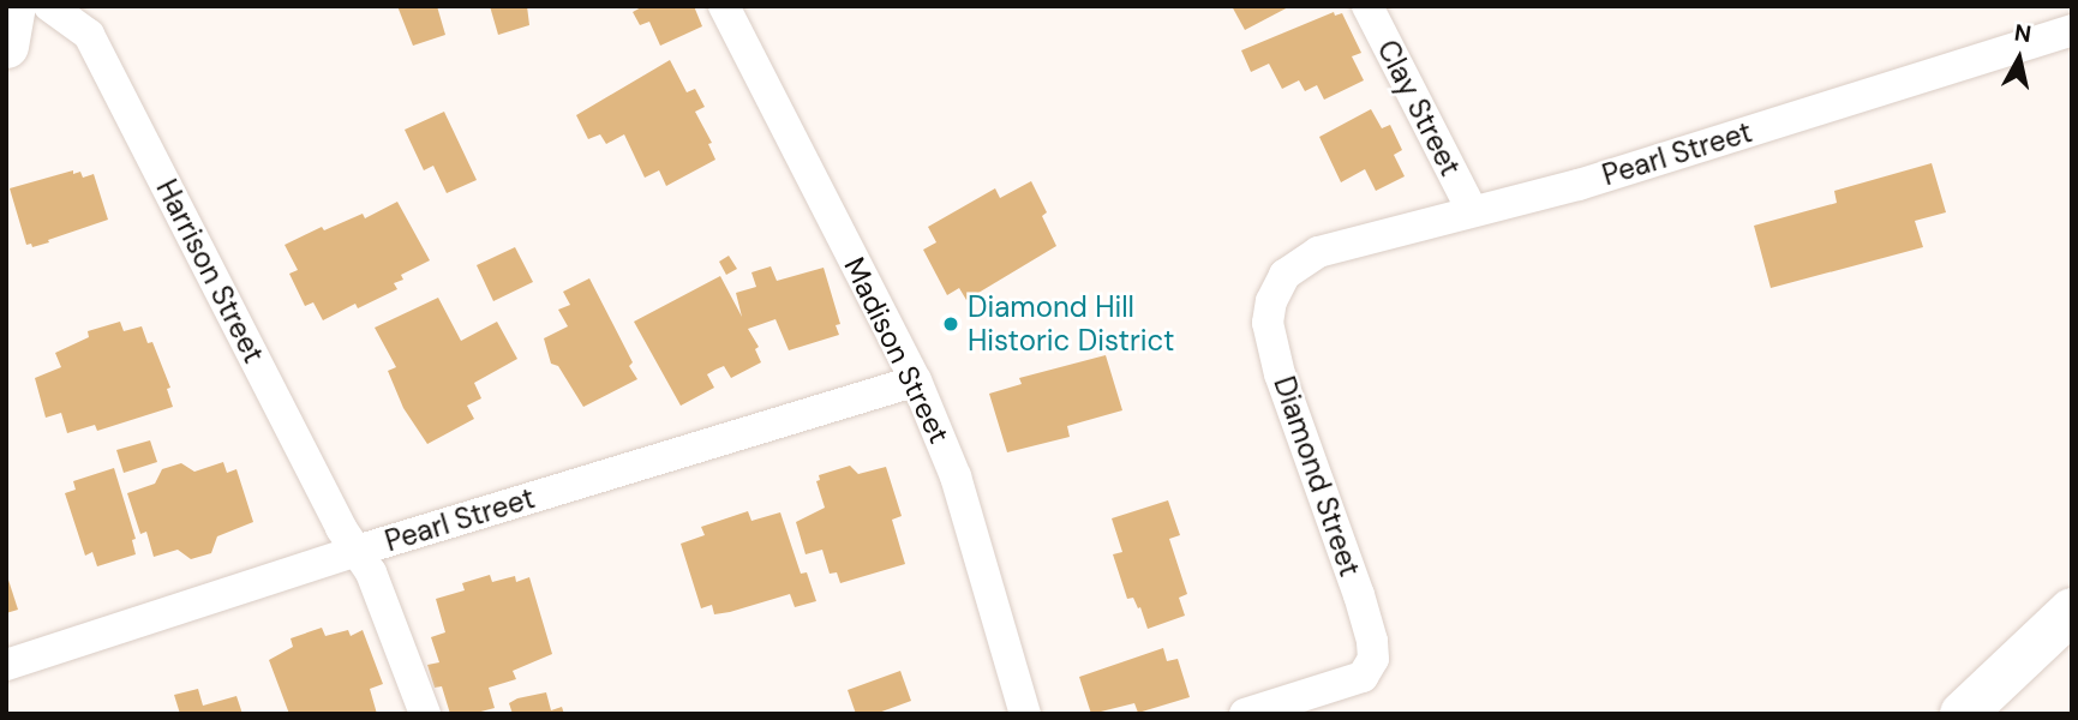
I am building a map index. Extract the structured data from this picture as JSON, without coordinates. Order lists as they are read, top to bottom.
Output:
{
  "streets": {
    "street": [
      "Clay Street",
      "Pearl Street",
      "Harrison Street",
      "Madison Street",
      "Diamond Street"
    ]
  },
  "crossings": [
    ["Clay Street", "Pearl Street"],
    ["Pearl Street", "Harrison Street"],
    ["Pearl Street", "Madison Street"],
    ["Pearl Street", "Diamond Street"]
  ],
  "places": ["Diamond Hill Historic District"],
  "north": "top"
}
